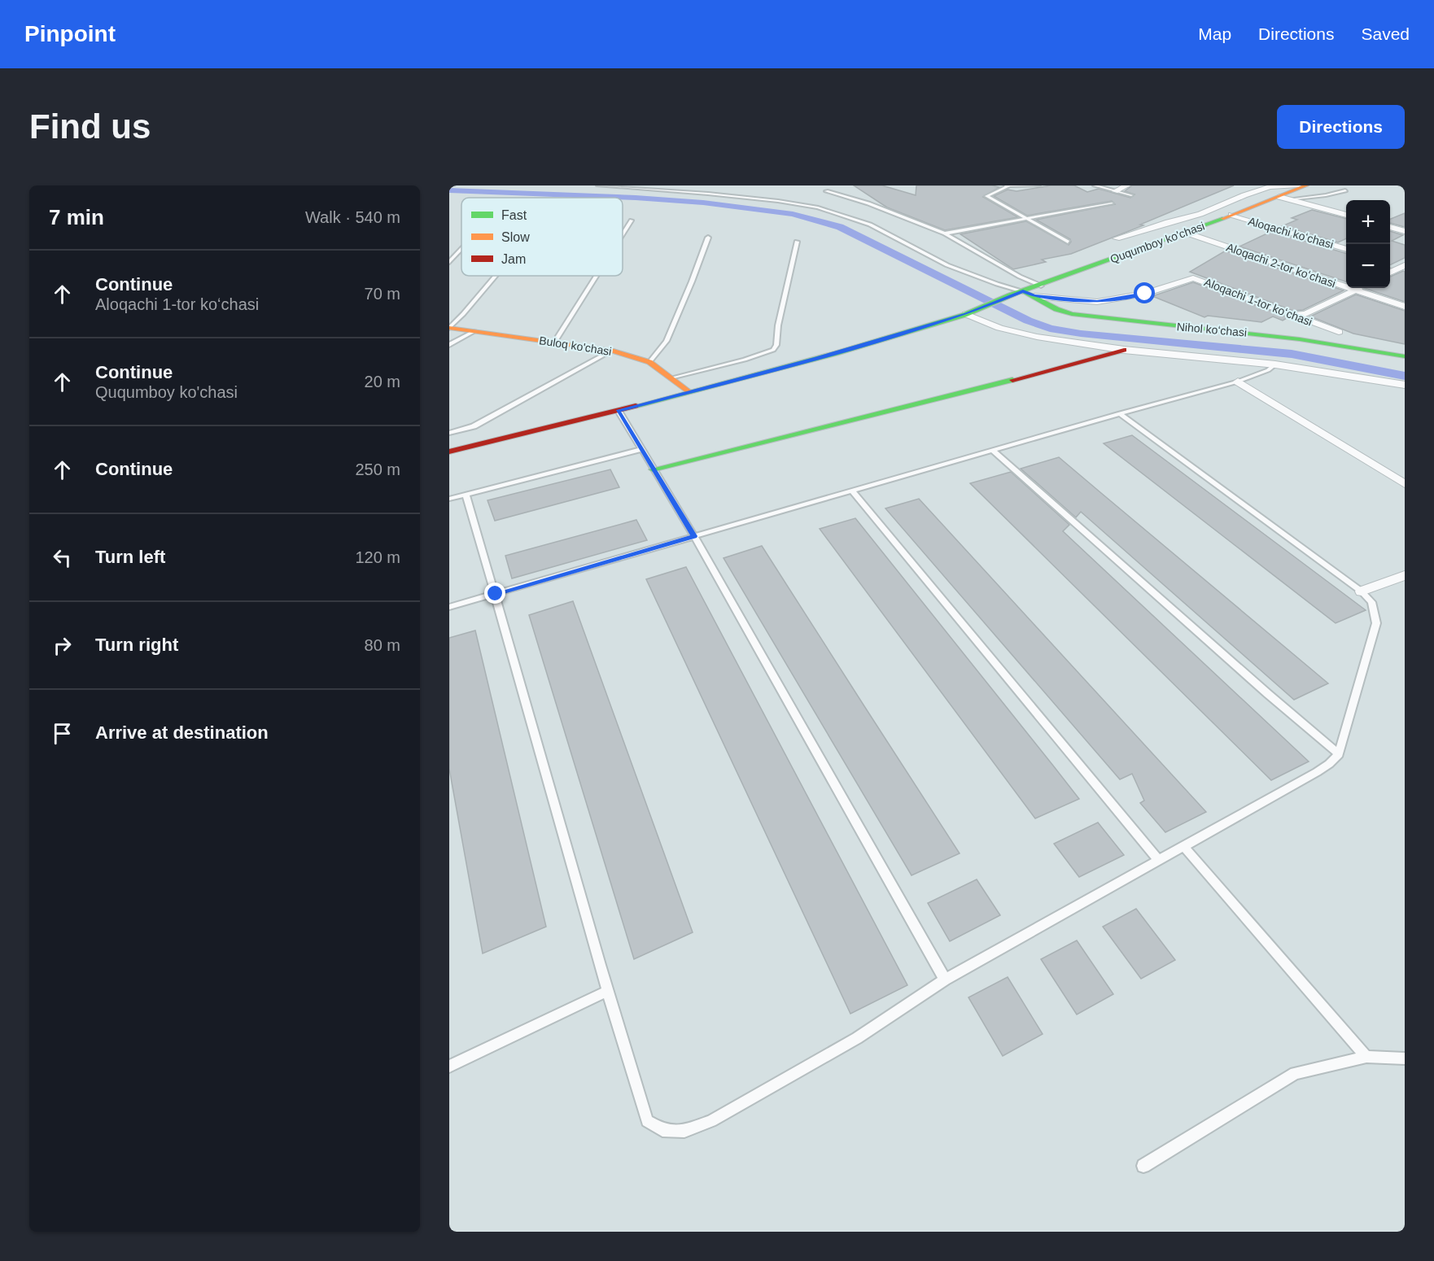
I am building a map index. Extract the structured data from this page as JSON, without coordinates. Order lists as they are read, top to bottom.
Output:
{
  "streets": {
    "main road": ["Ququmboy ko'chasi", "Nihol koʻchasi", "Buloq ko'chasi"],
    "street": ["Aloqachi koʻchasi", "Aloqachi 2-tor koʻchasi", "Aloqachi 1-tor koʻchasi"]
  },
  "crossings": [
    ["Aloqachi koʻchasi", "Ququmboy ko'chasi"],
    ["Ququmboy ko'chasi", "Aloqachi 2-tor koʻchasi"],
    ["Ququmboy ko'chasi", "Nihol koʻchasi"],
    ["Ququmboy ko'chasi", "Buloq ko'chasi"],
    ["Aloqachi 1-tor koʻchasi", "Nihol koʻchasi"]
  ],
  "legend": ["Fast", "Slow", "Jam"],
  "page": {
    "header": "Pinpoint",
    "nav": ["Map", "Directions", "Saved"],
    "buttons": "Directions",
    "title": "Find us",
    "heading": ["7 min", "Walk · 540 m"],
    "map_buttons": ["+", "−"],
    "list": [
      ["Continue", "Aloqachi 1-tor koʻchasi", "70 m"],
      ["Continue", "Ququmboy ko'chasi", "20 m"],
      ["Continue", "250 m"],
      ["Turn left", "120 m"],
      ["Turn right", "80 m"],
      "Arrive at destination"
    ]
  }
}
